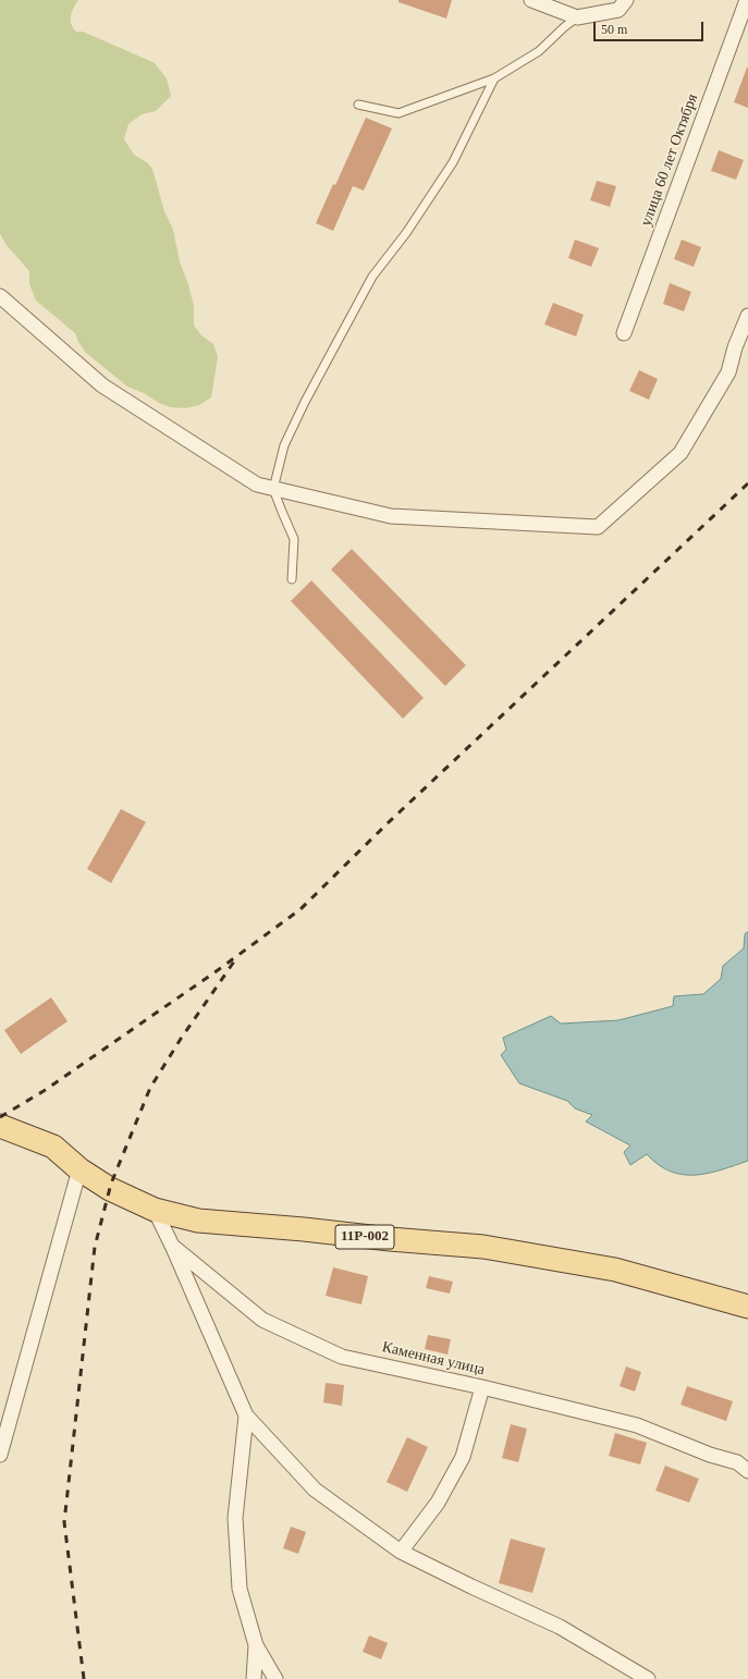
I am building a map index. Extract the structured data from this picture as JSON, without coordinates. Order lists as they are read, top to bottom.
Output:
{
  "streets": {
    "main road": ["11Р-002"],
    "street": ["улица 60 лет Октября", "Каменная улица"]
  },
  "crossings": [
    ["11Р-002", "Каменная улица"]
  ],
  "scale_bar": "50 m"
}
